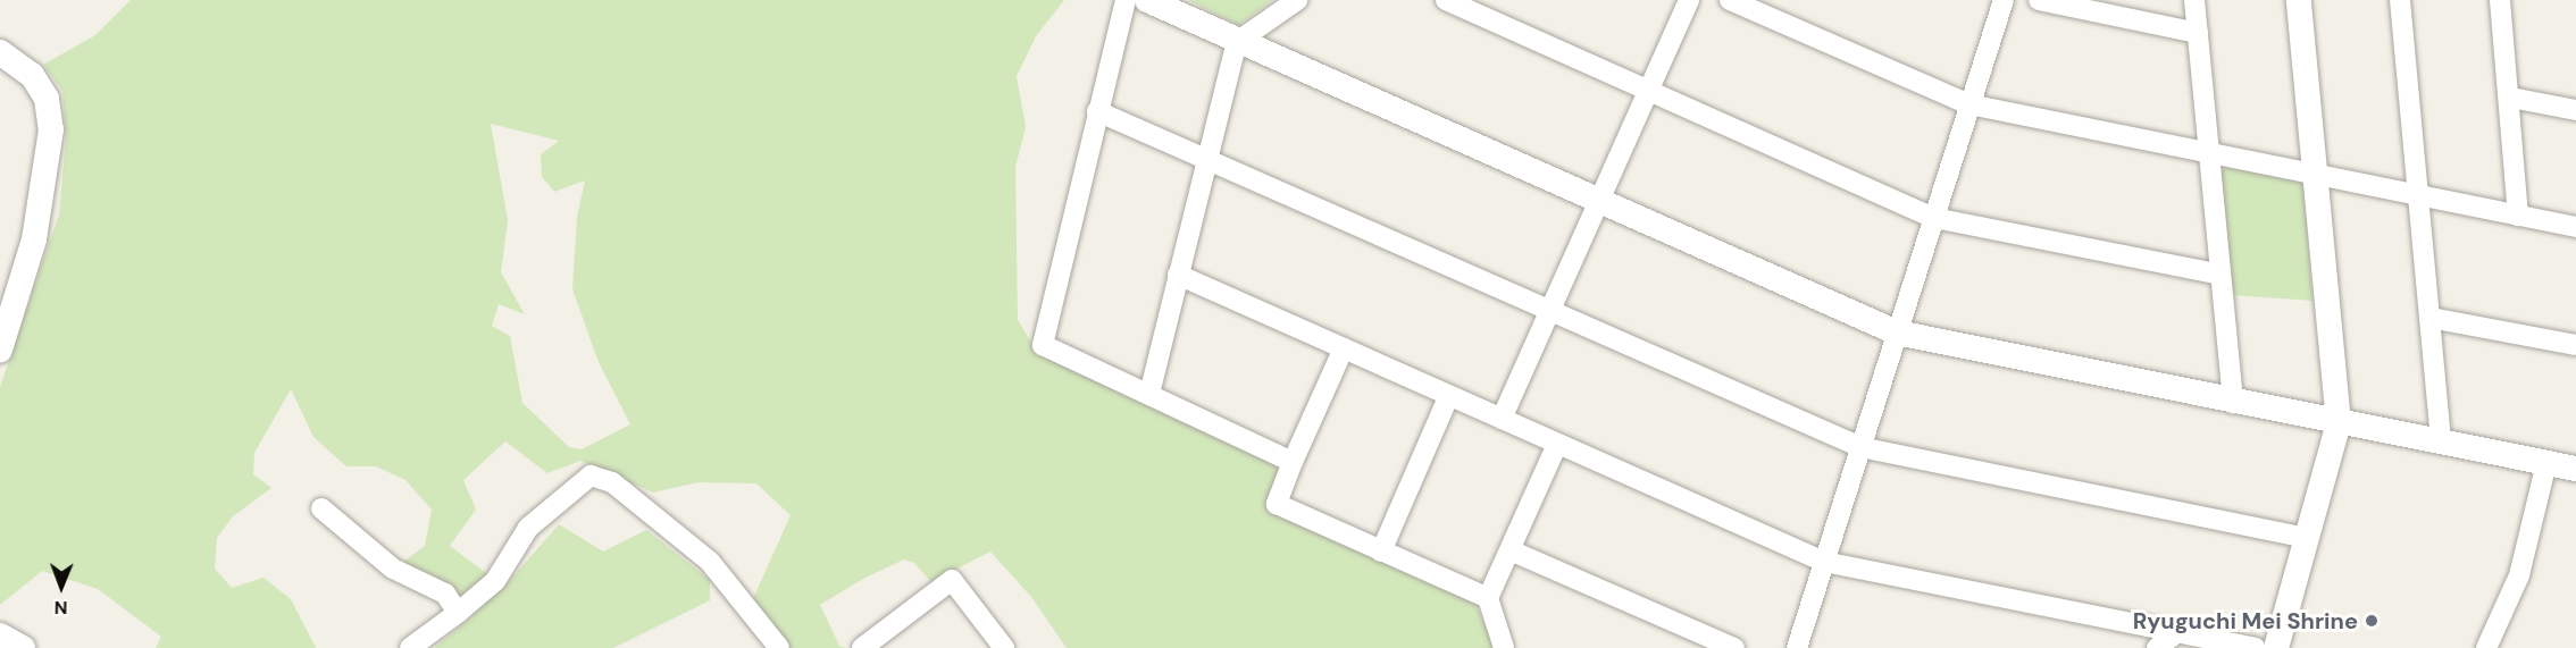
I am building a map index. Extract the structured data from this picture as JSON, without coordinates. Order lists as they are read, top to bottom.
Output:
{
  "places": ["Ryuguchi Mei Shrine"],
  "north": "bottom"
}
